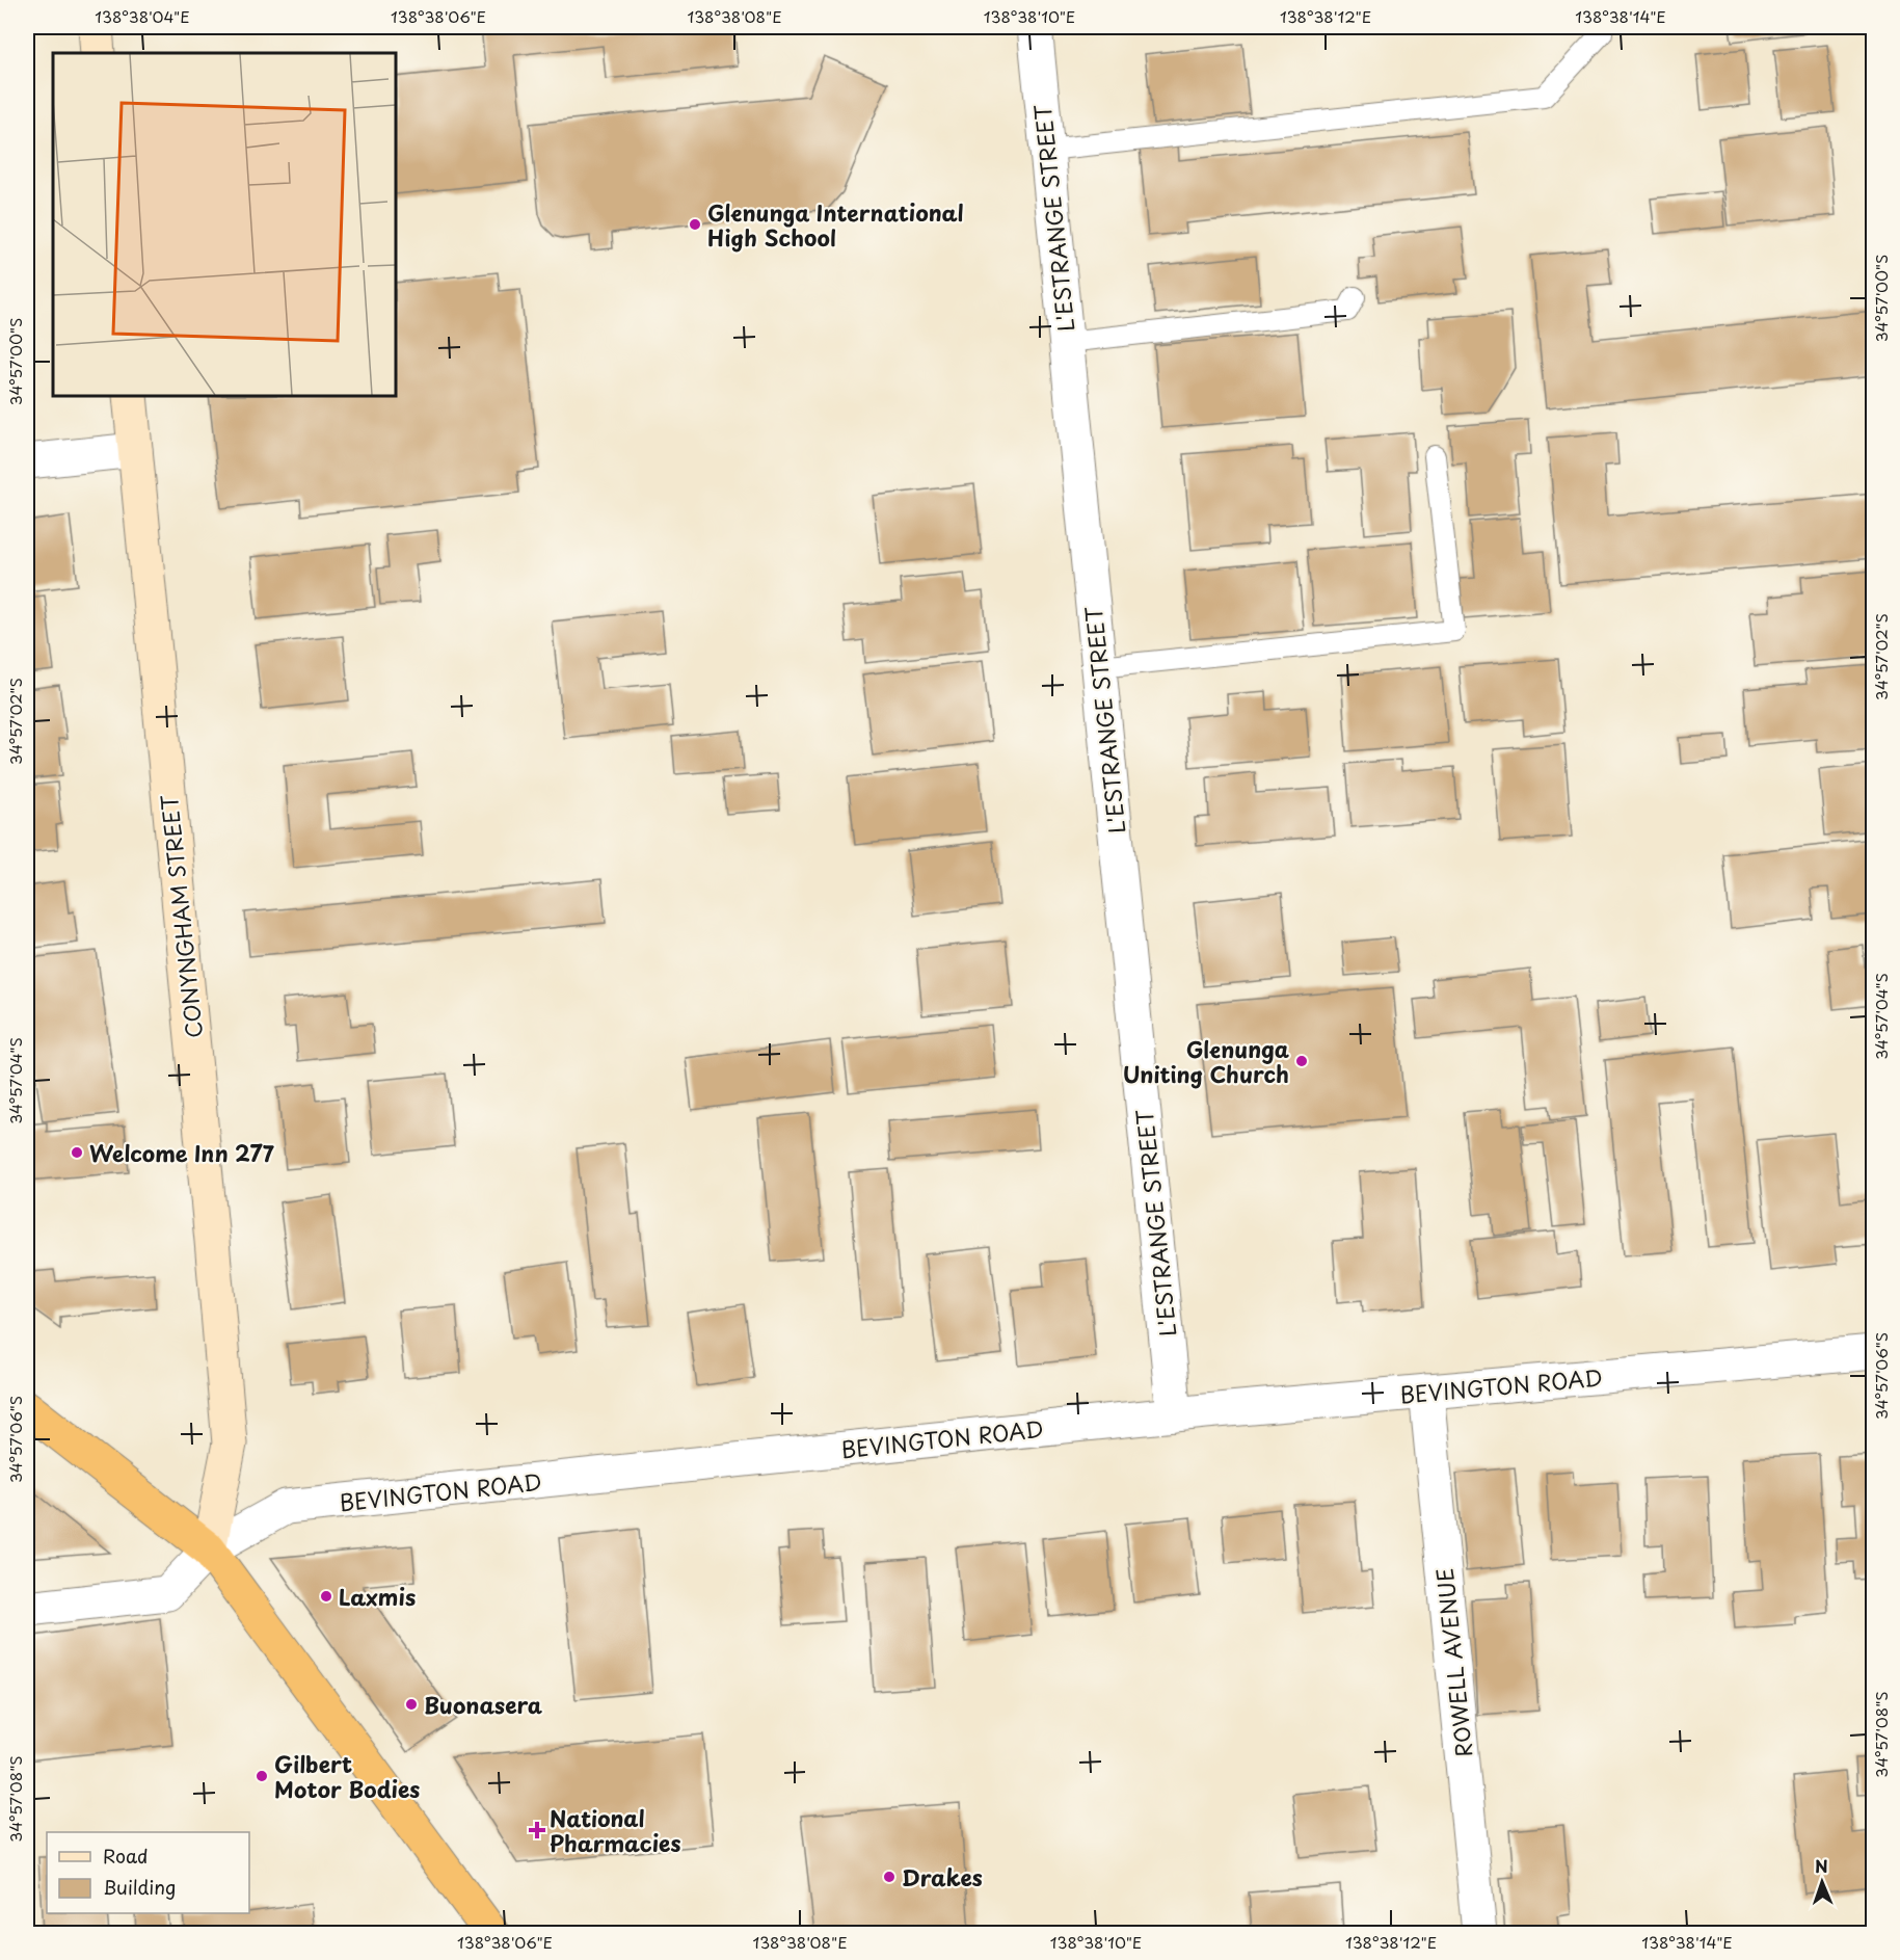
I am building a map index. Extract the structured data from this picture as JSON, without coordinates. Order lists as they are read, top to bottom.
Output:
{
  "streets": {
    "street": [
      "L'ESTRANGE STREET",
      "CONYNGHAM STREET",
      "BEVINGTON ROAD",
      "ROWELL AVENUE"
    ]
  },
  "crossings": [
    ["L'ESTRANGE STREET", "BEVINGTON ROAD"],
    ["CONYNGHAM STREET", "BEVINGTON ROAD"],
    ["BEVINGTON ROAD", "ROWELL AVENUE"]
  ],
  "places": {
    "other": [
      "Glenunga International High School",
      "Glenunga Uniting Church",
      "Welcome Inn 277",
      "Laxmis",
      "Buonasera",
      "Gilbert Motor Bodies",
      "Drakes"
    ],
    "health": ["National Pharmacies"]
  },
  "legend": ["Road", "Building"],
  "north": "top",
  "coordinates": [
    "138°38'04\"E",
    "138°38'06\"E",
    "138°38'08\"E",
    "138°38'10\"E",
    "138°38'12\"E",
    "138°38'14\"E",
    "34°57'00\"S",
    "34°57'02\"S",
    "34°57'04\"S",
    "34°57'06\"S",
    "34°57'08\"S"
  ]
}
